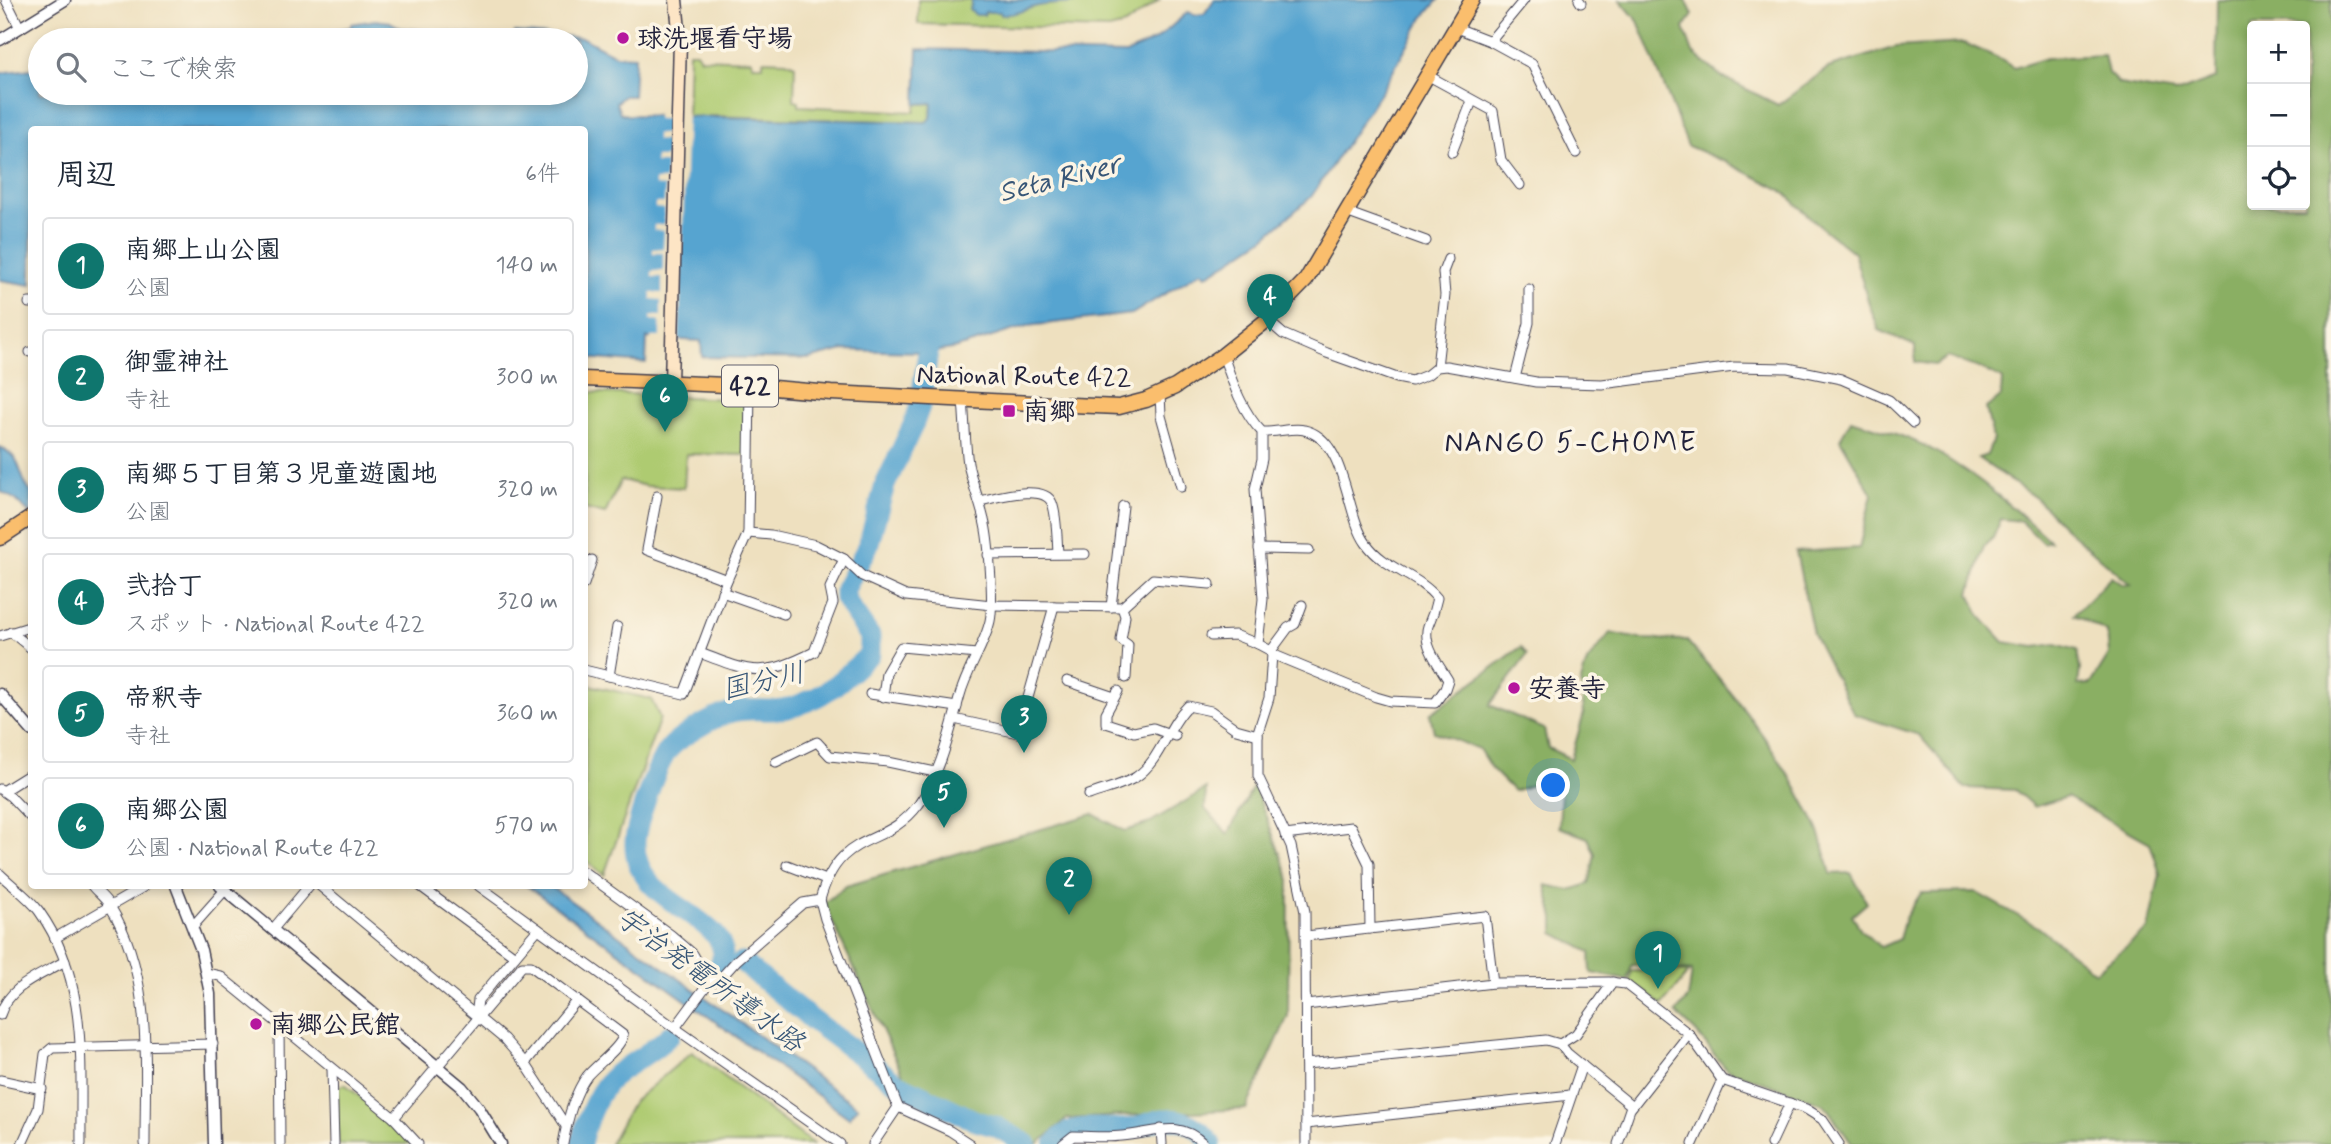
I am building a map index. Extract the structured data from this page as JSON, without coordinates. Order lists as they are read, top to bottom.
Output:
{
  "streets": {
    "highway": ["National Route 422", "422"]
  },
  "districts": ["NANGO 5-CHOME"],
  "water": ["Seta River", "国分川", "宇治発電所導水路"],
  "places": {
    "other": ["球洗堰看守場", "安養寺", "南郷公民館"],
    "transit": ["南郷"]
  },
  "page": {
    "map_buttons": ["+", "−"],
    "search": "ここで検索",
    "heading": ["周辺", "6件"],
    "list": [
      {
        "mark": "1",
        "name": "南郷上山公園",
        "note": "公園",
        "value": "140 m"
      },
      {
        "mark": "2",
        "name": "御霊神社",
        "note": "寺社",
        "value": "300 m"
      },
      {
        "mark": "3",
        "name": "南郷５丁目第３児童遊園地",
        "note": "公園",
        "value": "320 m"
      },
      {
        "mark": "4",
        "name": "弐拾丁",
        "note": "スポット · National Route 422",
        "value": "320 m"
      },
      {
        "mark": "5",
        "name": "帝釈寺",
        "note": "寺社",
        "value": "360 m"
      },
      {
        "mark": "6",
        "name": "南郷公園",
        "note": "公園 · National Route 422",
        "value": "570 m"
      }
    ],
    "pins": [
      "4",
      "6",
      "3",
      "5",
      "2",
      "1"
    ]
  }
}
